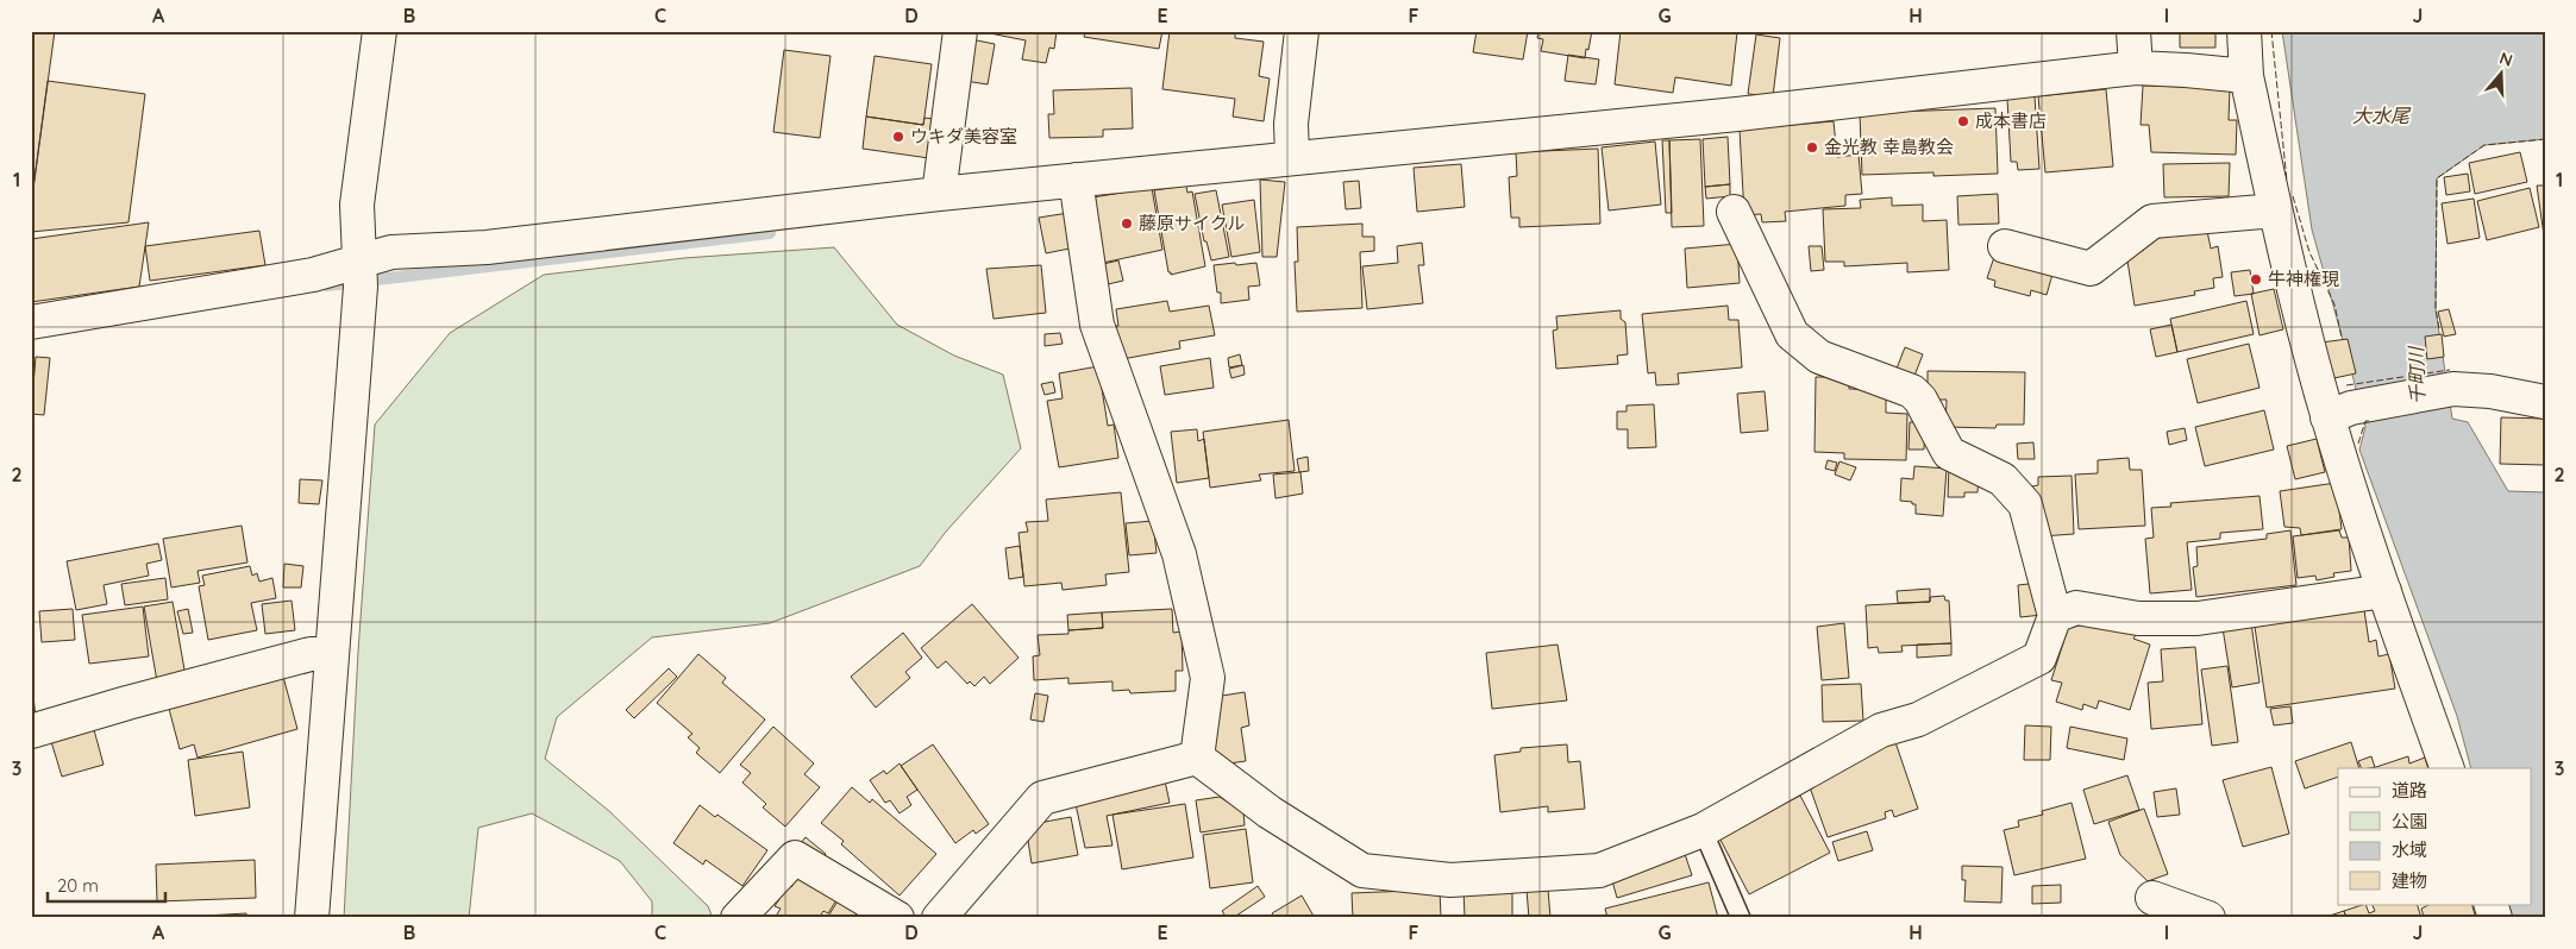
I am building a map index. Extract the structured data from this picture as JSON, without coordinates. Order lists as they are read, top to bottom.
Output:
{
  "water": ["大水尾", "千町川"],
  "places": [
    "成本書店",
    "ウキダ美容室",
    "金光教 幸島教会",
    "藤原サイクル",
    "牛神権現"
  ],
  "legend": [
    "道路",
    "公園",
    "水域",
    "建物"
  ],
  "scale_bar": "20 m",
  "north": "top",
  "grid": {
    "columns": [
      "A",
      "B",
      "C",
      "D",
      "E",
      "F",
      "G",
      "H",
      "I",
      "J"
    ],
    "rows": ["1", "2", "3"]
  }
}
